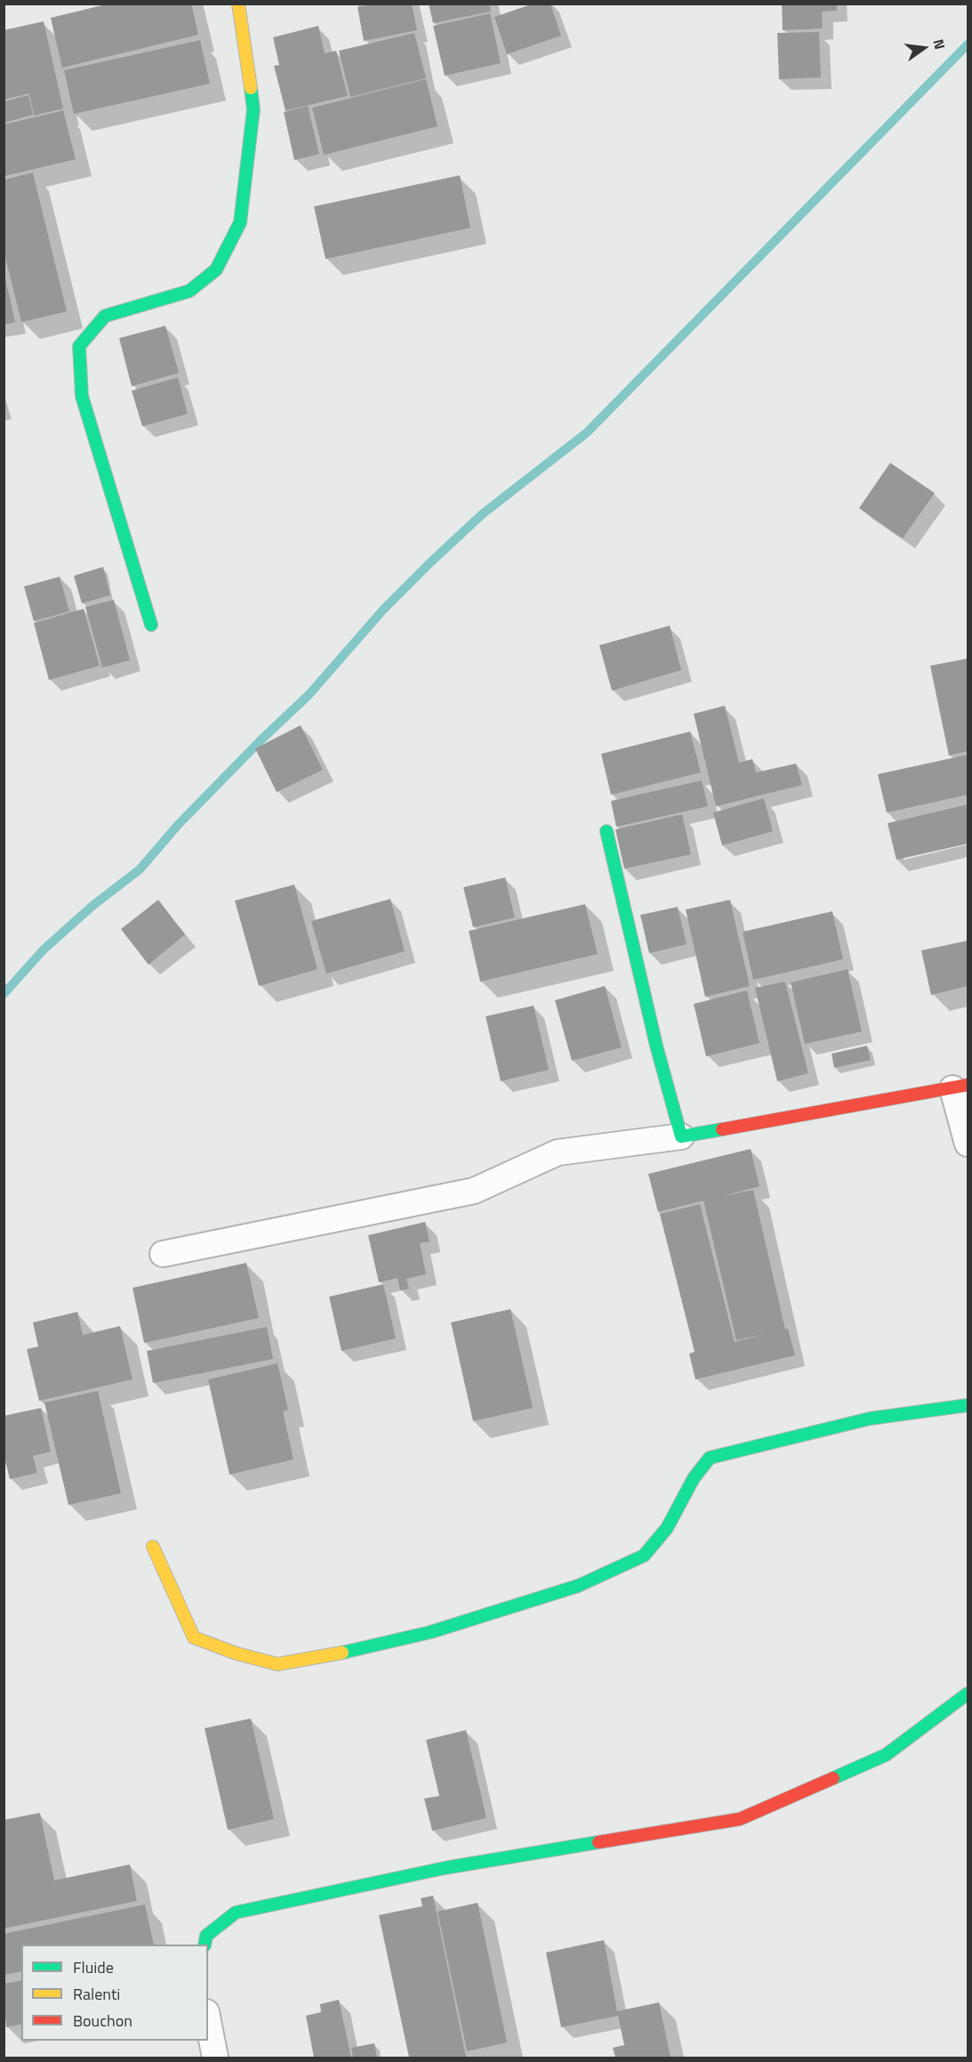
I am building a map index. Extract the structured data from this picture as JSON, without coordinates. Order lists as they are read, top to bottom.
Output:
{
  "legend": ["Fluide", "Ralenti", "Bouchon"],
  "north": "right"
}
